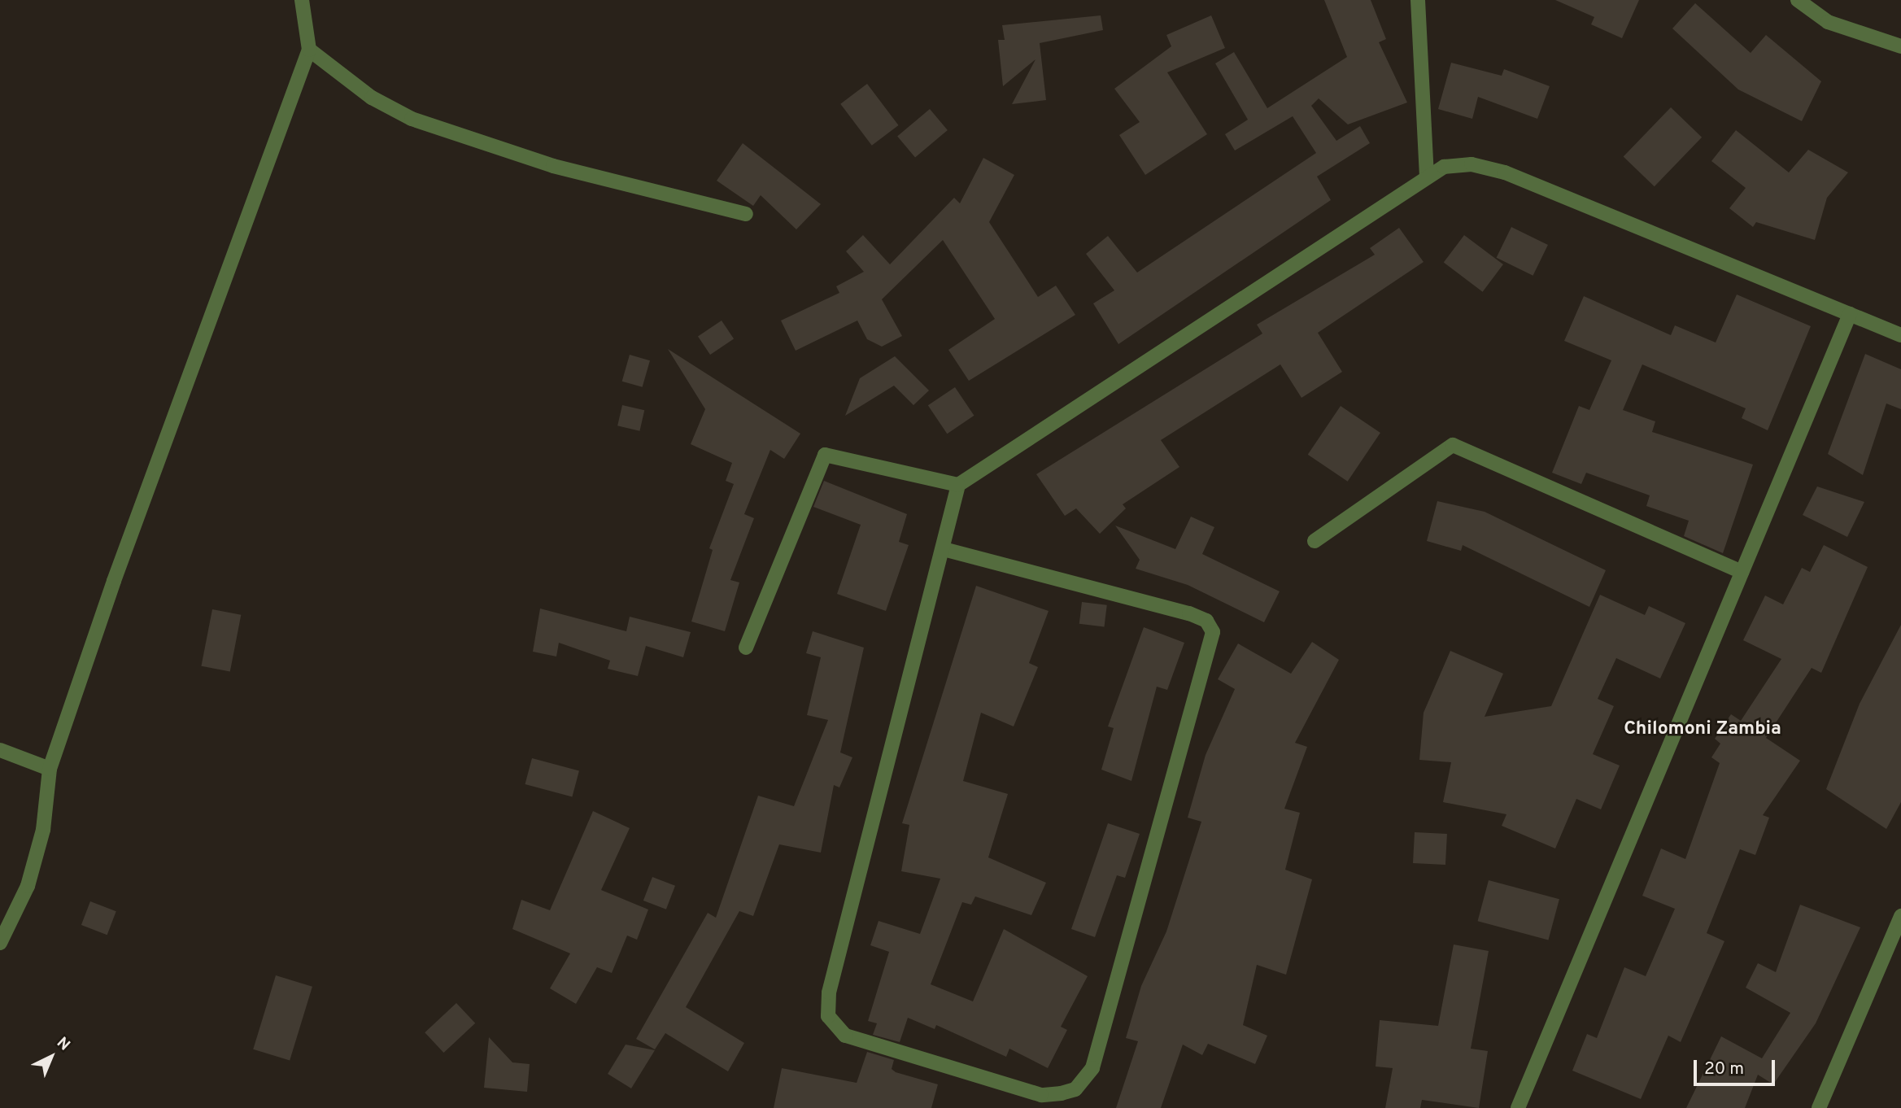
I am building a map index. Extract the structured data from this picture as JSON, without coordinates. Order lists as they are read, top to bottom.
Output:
{
  "districts": ["Chilomoni Zambia"],
  "scale_bar": "20 m",
  "north": "top right"
}
